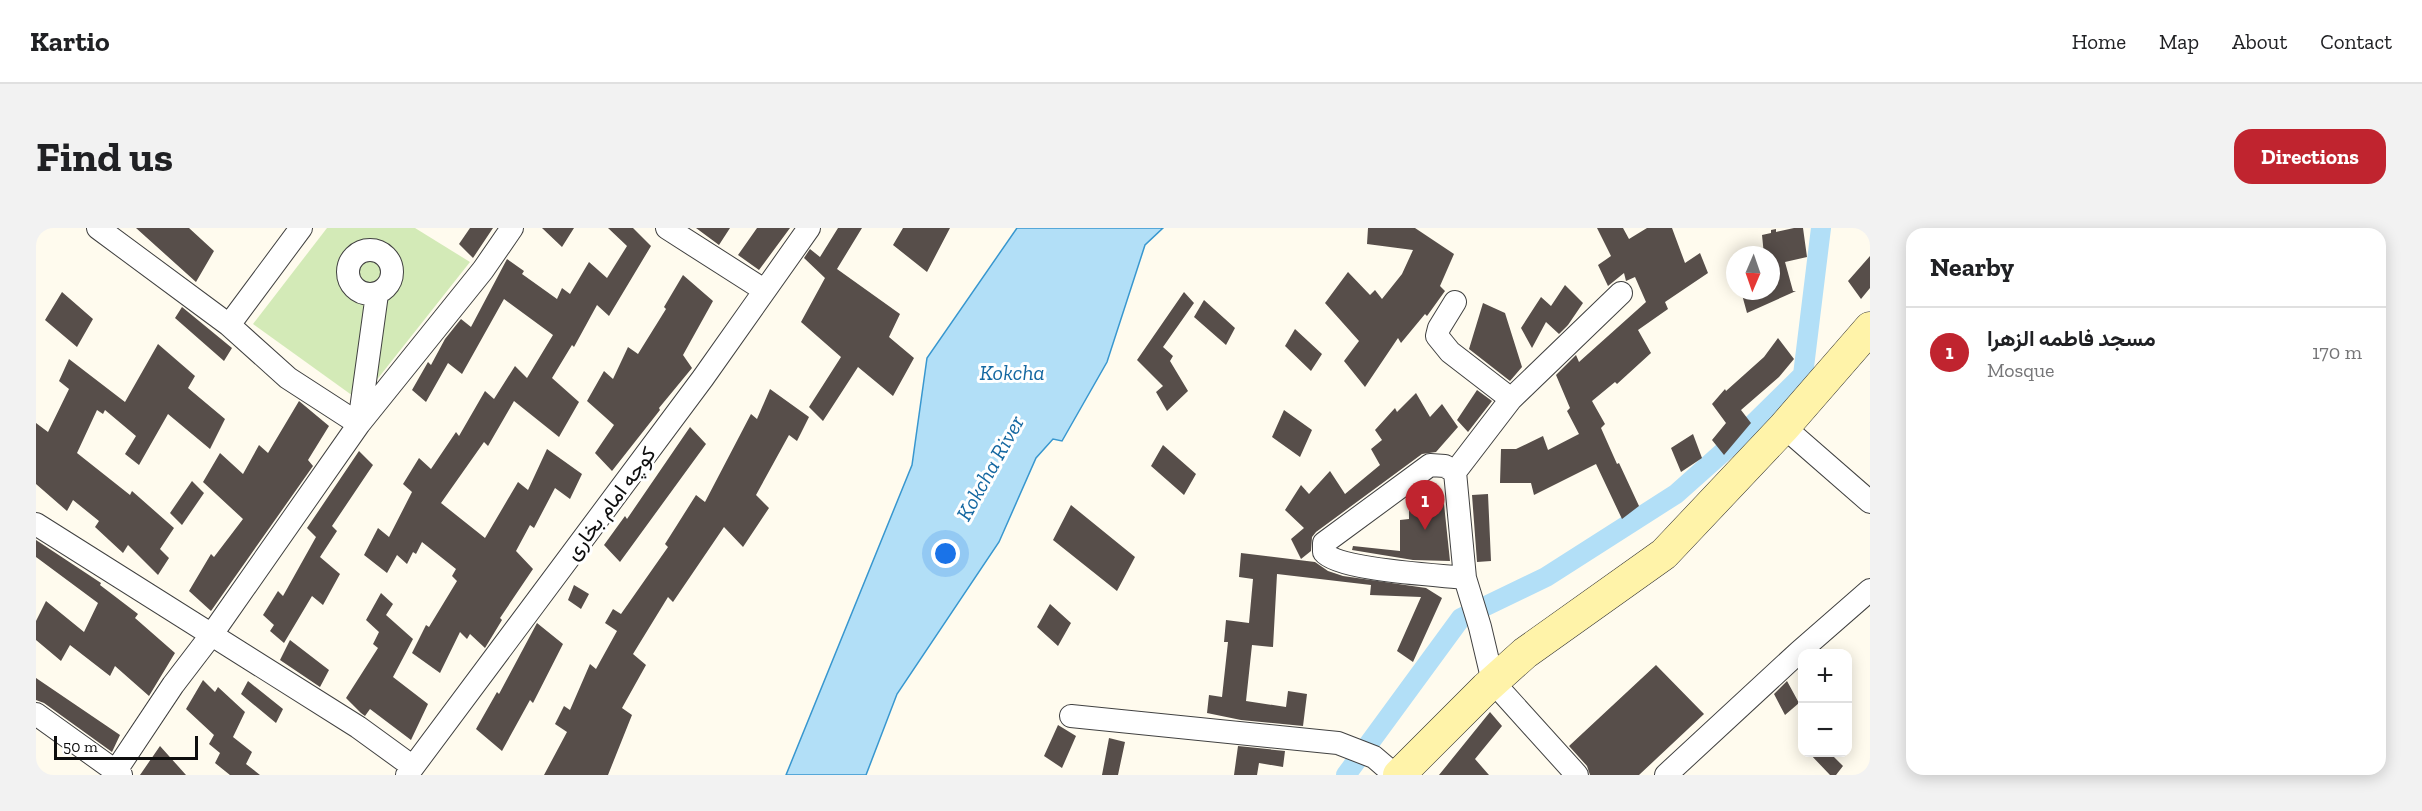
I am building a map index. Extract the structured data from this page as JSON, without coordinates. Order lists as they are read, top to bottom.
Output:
{
  "streets": {
    "street": ["کوچه امام بخاری"]
  },
  "water": ["Kokcha", "Kokcha River"],
  "scale_bar": "50 m",
  "north": "bottom",
  "page": {
    "header": "Kartio",
    "nav": [
      "Home",
      "Map",
      "About",
      "Contact"
    ],
    "buttons": "Directions",
    "title": "Find us",
    "heading": "Nearby",
    "list": [
      {
        "mark": "1",
        "name": "مسجد فاطمه الزهرا",
        "note": "Mosque",
        "value": "170 m"
      }
    ],
    "pins": "1",
    "map_buttons": ["+", "−"],
    "scale": "50 m"
  }
}
